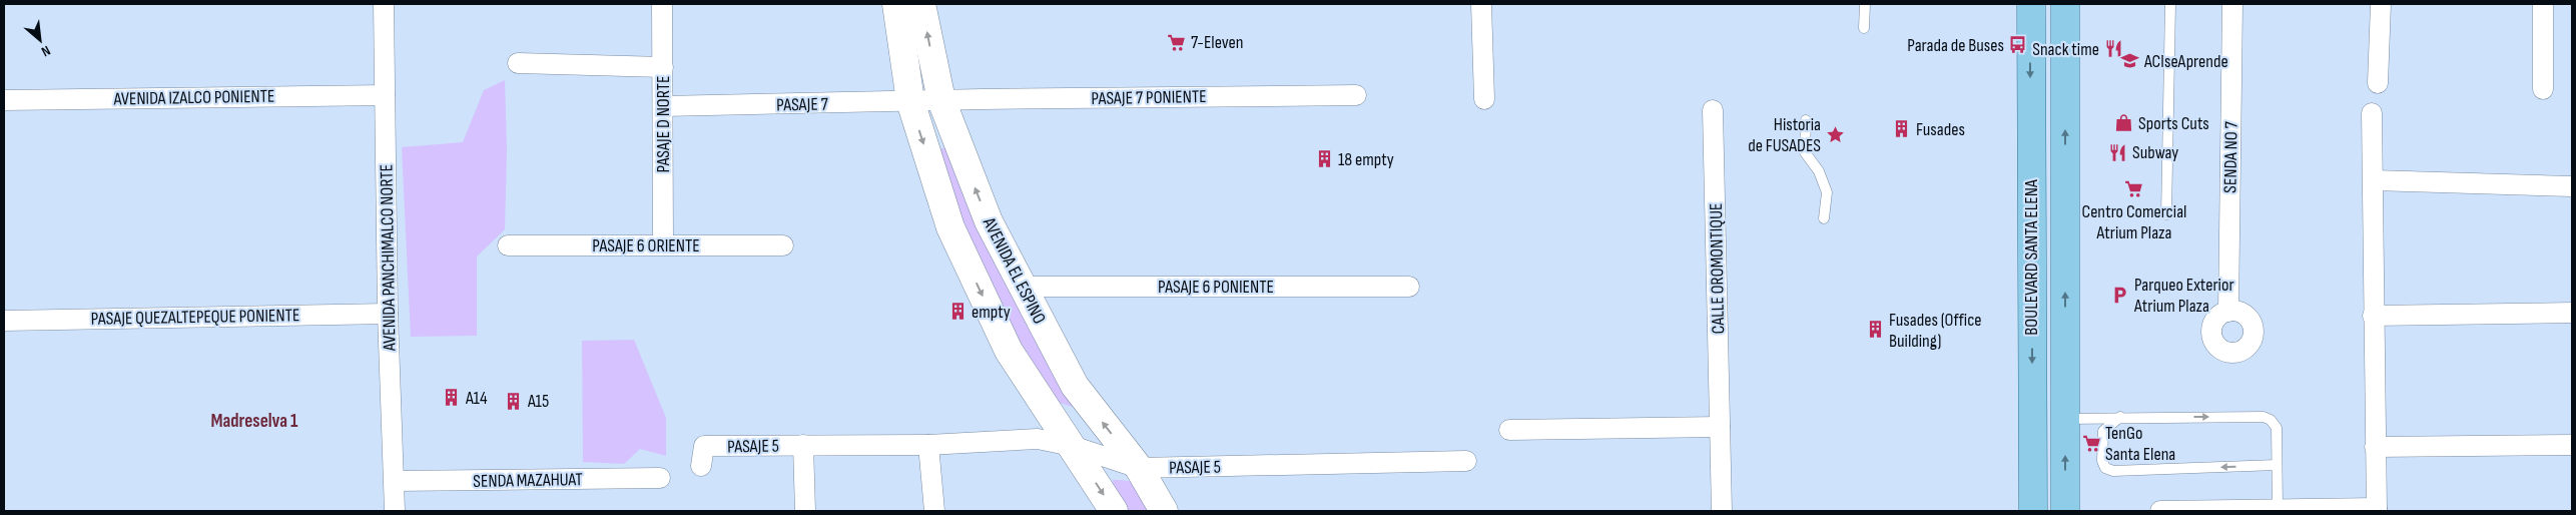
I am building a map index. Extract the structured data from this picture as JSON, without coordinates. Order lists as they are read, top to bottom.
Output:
{
  "streets": {
    "main road": ["BOULEVARD SANTA ELENA", "AVENIDA EL ESPINO"],
    "street": [
      "AVENIDA IZALCO PONIENTE",
      "PASAJE 7 PONIENTE",
      "PASAJE 7",
      "PASAJE D NORTE",
      "SENDA NO 7",
      "PASAJE 6 ORIENTE",
      "AVENIDA PANCHIMALCO NORTE",
      "CALLE OROMONTIQUE",
      "PASAJE 6 PONIENTE",
      "PASAJE QUEZALTEPEQUE PONIENTE",
      "PASAJE 5",
      "SENDA MAZAHUAT"
    ]
  },
  "crossings": [
    ["AVENIDA IZALCO PONIENTE", "AVENIDA PANCHIMALCO NORTE"],
    ["PASAJE 7 PONIENTE", "PASAJE 7"],
    ["PASAJE 7 PONIENTE", "AVENIDA EL ESPINO"],
    ["PASAJE 7", "PASAJE D NORTE"],
    ["PASAJE 7", "AVENIDA EL ESPINO"],
    ["PASAJE D NORTE", "PASAJE 6 ORIENTE"],
    ["AVENIDA PANCHIMALCO NORTE", "PASAJE QUEZALTEPEQUE PONIENTE"],
    ["AVENIDA PANCHIMALCO NORTE", "SENDA MAZAHUAT"],
    ["AVENIDA EL ESPINO", "PASAJE 6 PONIENTE"],
    ["AVENIDA EL ESPINO", "PASAJE 5"]
  ],
  "districts": ["Madreselva 1"],
  "places": {
    "supermarket": ["7-Eleven", "Centro Comercial Atrium Plaza", "TenGo Santa Elena"],
    "bus stop": ["Parada de Buses"],
    "restaurant": ["Snack time", "Subway"],
    "school or university": ["ACIseAprende"],
    "shop": ["Sports Cuts"],
    "building": [
      "Fusades",
      "18 empty",
      "empty",
      "Fusades (Office Building)",
      "A14",
      "A15"
    ],
    "place": ["Historia de FUSADES"],
    "parking": ["Parqueo Exterior Atrium Plaza"]
  },
  "north": "bottom right"
}
